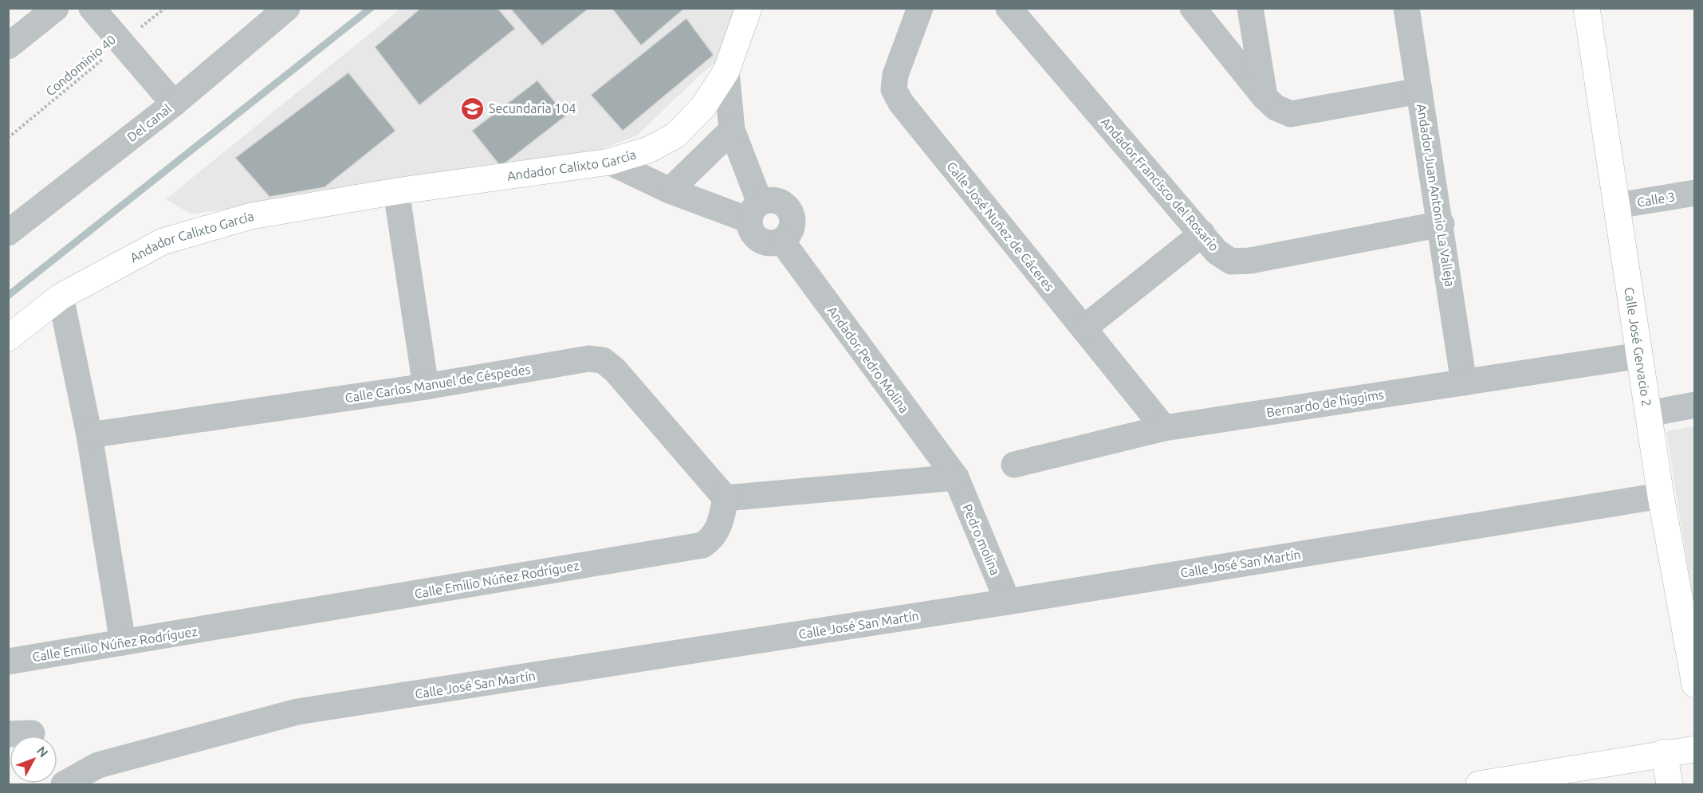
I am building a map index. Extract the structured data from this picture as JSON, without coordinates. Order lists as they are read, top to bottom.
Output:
{
  "streets": {
    "street": [
      "Del canal",
      "Andador Calixto García",
      "Andador Francisco del Rosario",
      "Andador Juan Antonio La Valleja",
      "Calle 3",
      "Calle José Nuñez de Cáceres",
      "Calle José Gervacio 2",
      "Andador Pedro Molina",
      "Calle Carlos Manuel de Céspedes",
      "Bernardo de higgims",
      "Pedro molina",
      "Calle José San Martín",
      "Calle Emilio Núñez Rodríguez"
    ],
    "path": ["Condominio 40"]
  },
  "crossings": [
    ["Andador Francisco del Rosario", "Andador Juan Antonio La Valleja"],
    ["Andador Juan Antonio La Valleja", "Bernardo de higgims"],
    ["Calle 3", "Calle José Gervacio 2"],
    ["Calle José Nuñez de Cáceres", "Bernardo de higgims"],
    ["Calle José Gervacio 2", "Bernardo de higgims"],
    ["Calle José Gervacio 2", "Calle José San Martín"],
    ["Andador Pedro Molina", "Pedro molina"],
    ["Calle Carlos Manuel de Céspedes", "Calle Emilio Núñez Rodríguez"],
    ["Pedro molina", "Calle José San Martín"]
  ],
  "places": {
    "school or university": ["Secundaria 104"]
  },
  "north": "top right"
}
